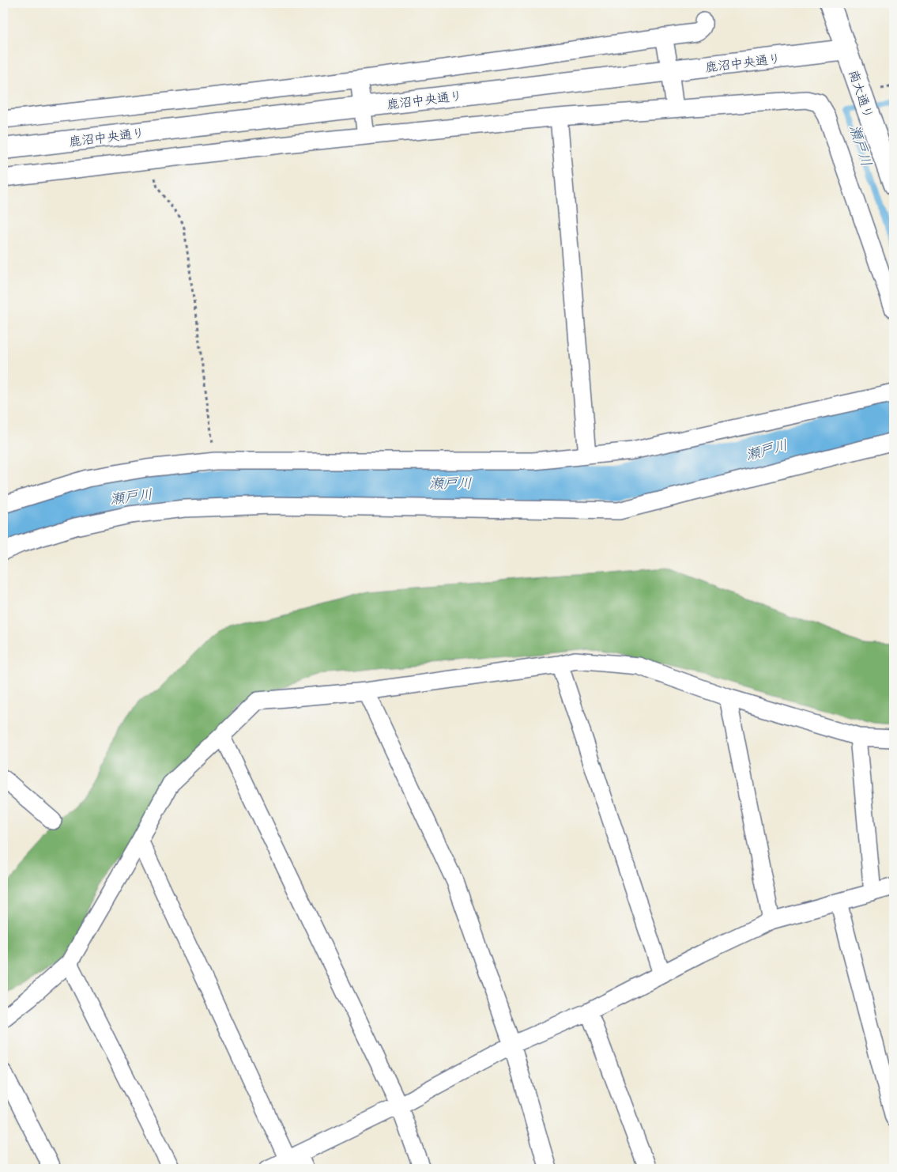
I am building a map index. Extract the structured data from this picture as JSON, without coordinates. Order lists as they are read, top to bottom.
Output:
{
  "streets": {
    "street": ["鹿沼中央通り", "南大通り"]
  },
  "crossings": [
    ["鹿沼中央通り", "南大通り"]
  ],
  "water": ["瀬戸川"]
}
